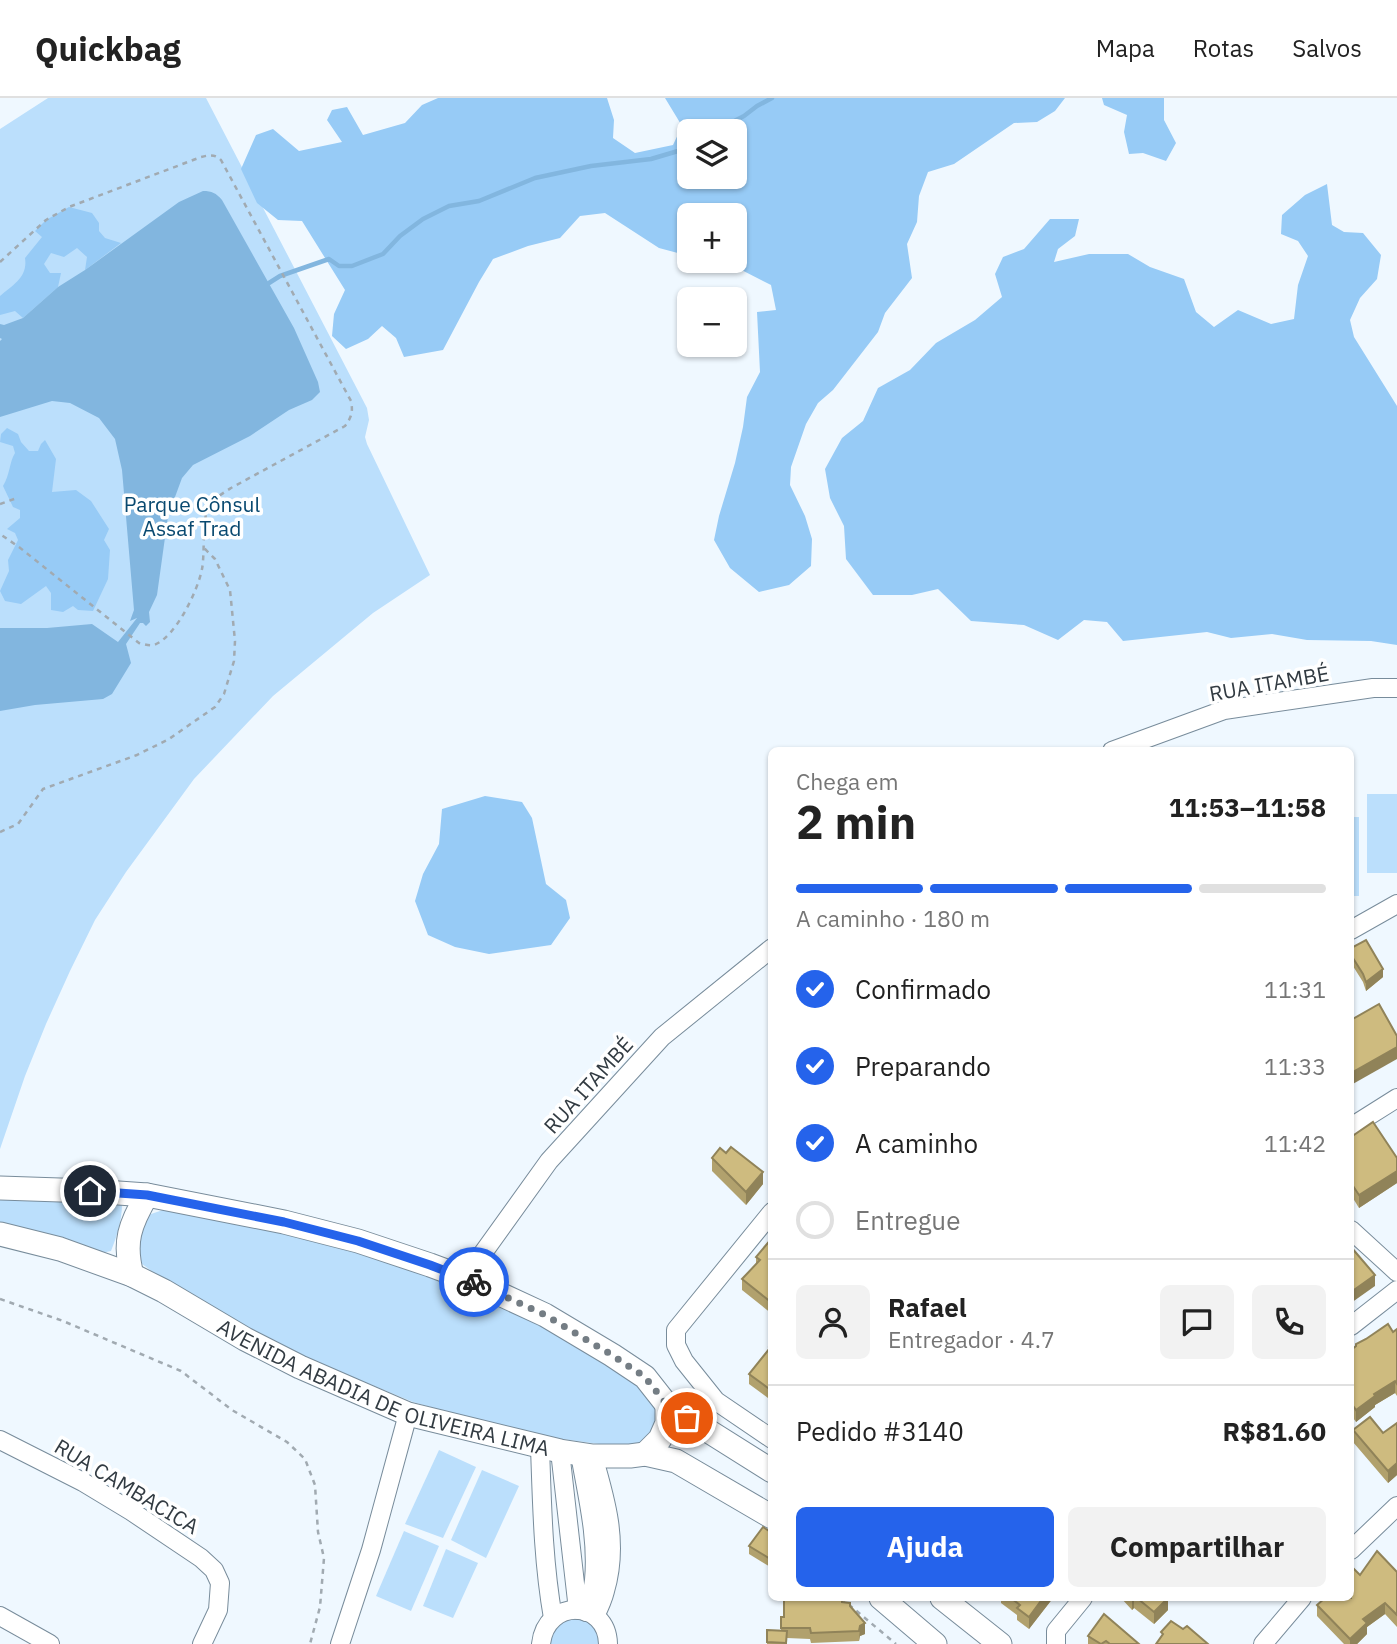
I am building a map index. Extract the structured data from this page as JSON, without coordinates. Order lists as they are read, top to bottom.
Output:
{
  "streets": {
    "street": ["RUA ITAMBÉ", "AVENIDA ABADIA DE OLIVEIRA LIMA", "RUA CAMBACICA"]
  },
  "parks": ["Parque Cônsul Assaf Trad"],
  "page": {
    "header": "Quickbag",
    "nav": ["Mapa", "Rotas", "Salvos"],
    "map_buttons": ["+", "−"],
    "heading": ["2 min", "Chega em", "11:53–11:58"],
    "panel": [
      "Rafael",
      "Entregador · 4.7",
      "Pedido #3140",
      "R$81.60"
    ],
    "bar": "A caminho · 180 m",
    "list": [
      ["Confirmado", "11:31"],
      ["Preparando", "11:33"],
      ["A caminho", "11:42"],
      "Entregue"
    ],
    "buttons": ["Ajuda", "Compartilhar"]
  }
}
